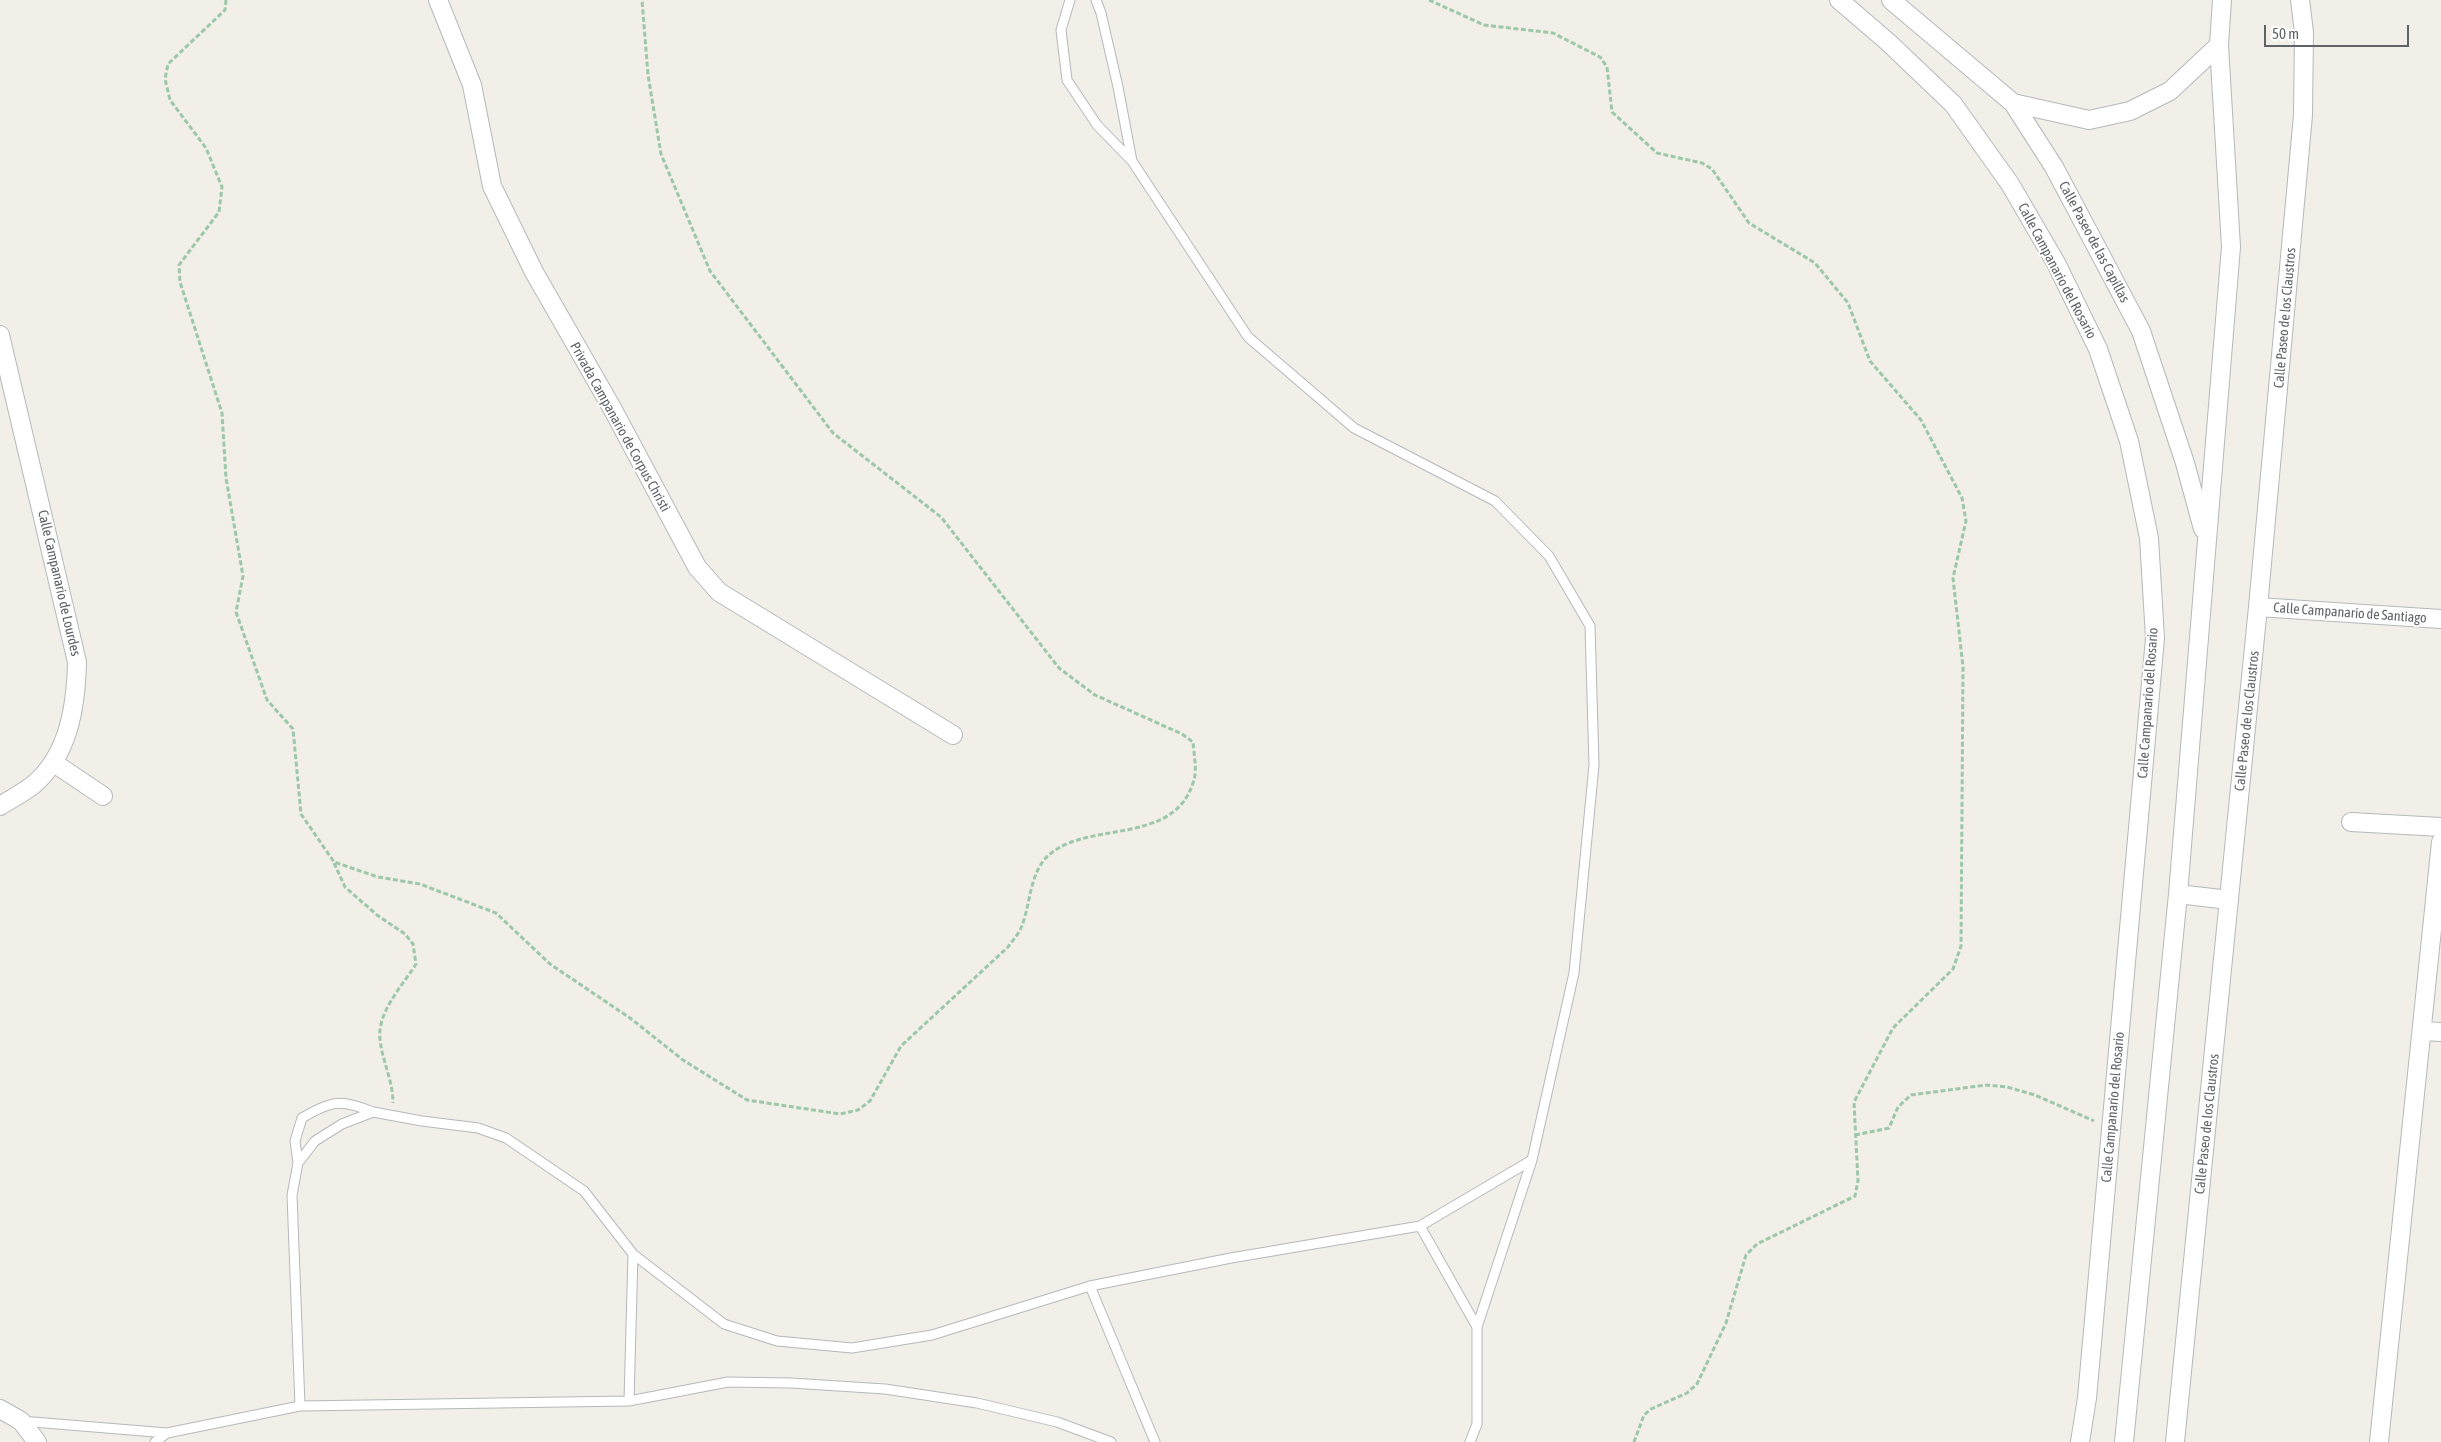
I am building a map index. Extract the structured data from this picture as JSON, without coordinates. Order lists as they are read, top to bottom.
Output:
{
  "streets": {
    "street": [
      "Calle Paseo de las Capillas",
      "Calle Campanario del Rosario",
      "Calle Paseo de los Claustros",
      "Privada Campanario de Corpus Christi",
      "Calle Campanario de Lourdes",
      "Calle Campanario de Santiago"
    ]
  },
  "crossings": [
    ["Calle Paseo de los Claustros", "Calle Campanario de Santiago"]
  ],
  "scale_bar": "50 m"
}
